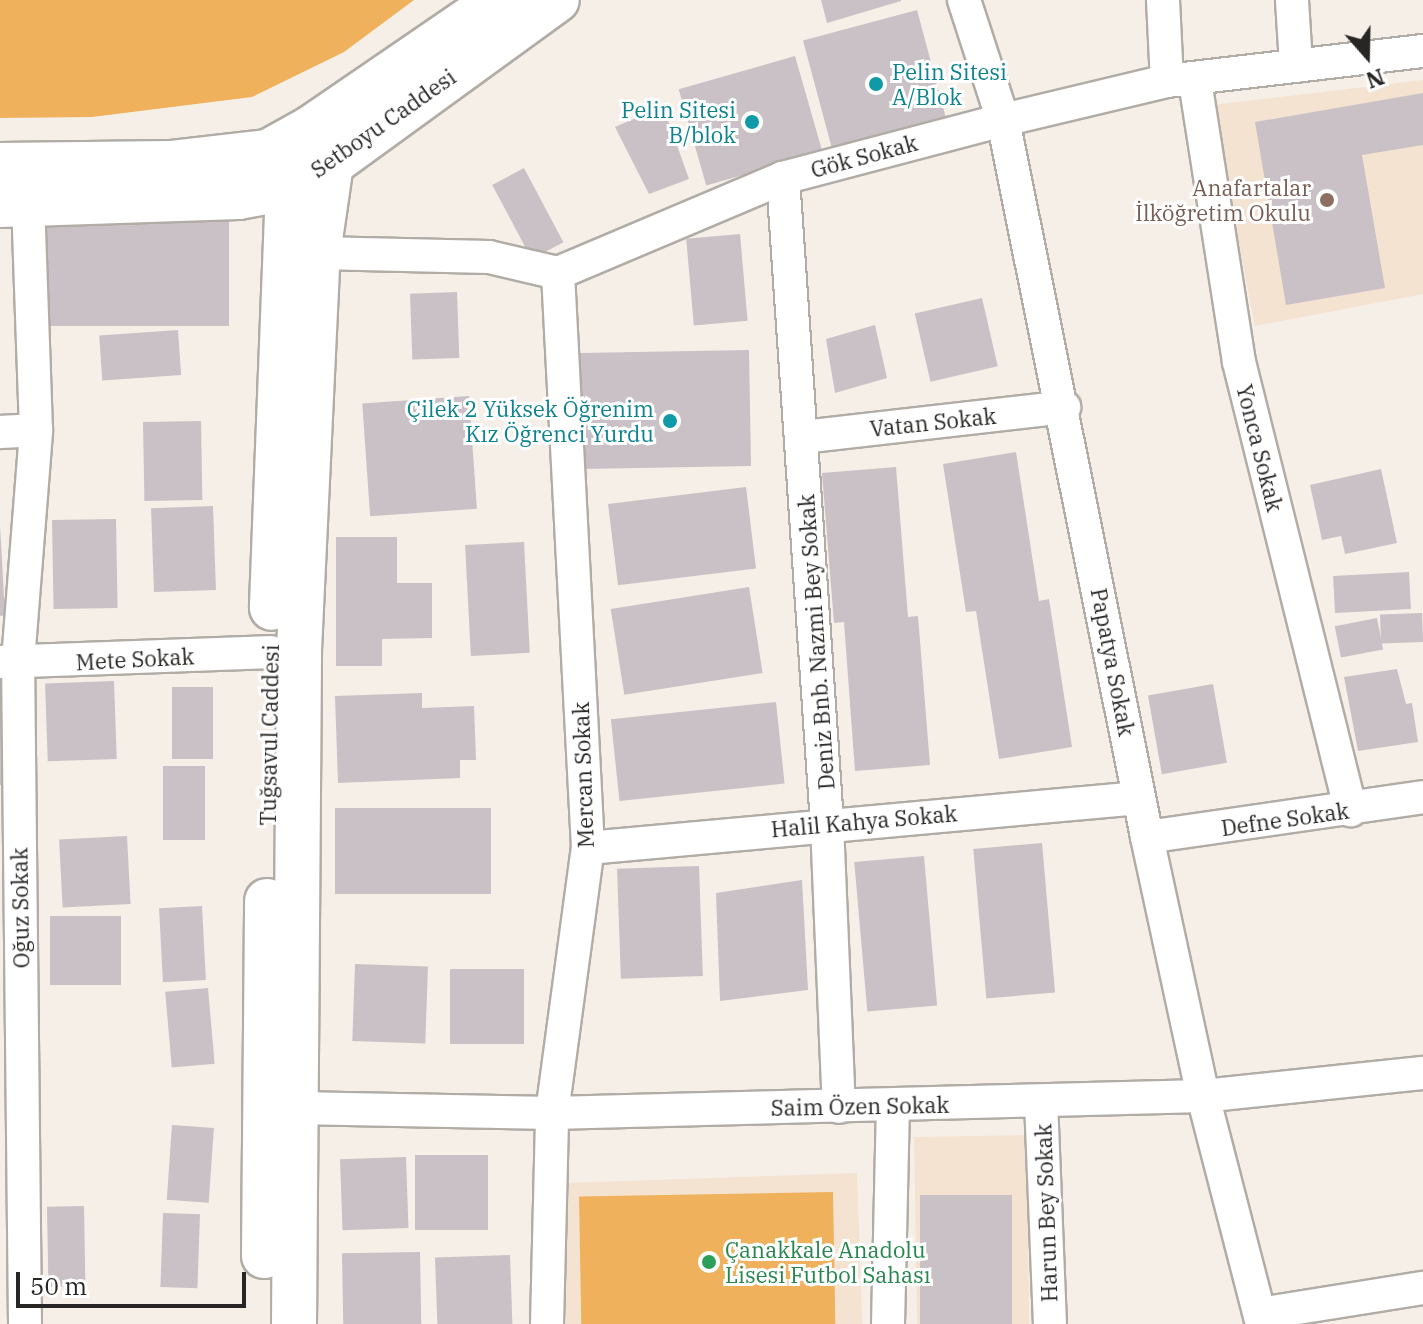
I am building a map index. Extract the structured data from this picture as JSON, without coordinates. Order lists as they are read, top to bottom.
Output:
{
  "streets": {
    "main road": ["Setboyu Caddesi", "Tuğsavul Caddesi"],
    "street": [
      "Gök Sokak",
      "Vatan Sokak",
      "Yonca Sokak",
      "Deniz Bnb. Nazmi Bey Sokak",
      "Mete Sokak",
      "Papatya Sokak",
      "Mercan Sokak",
      "Defne Sokak",
      "Halil Kahya Sokak",
      "Oğuz Sokak",
      "Saim Özen Sokak",
      "Harun Bey Sokak"
    ]
  },
  "crossings": [
    ["Setboyu Caddesi", "Tuğsavul Caddesi"],
    ["Setboyu Caddesi", "Oğuz Sokak"],
    ["Gök Sokak", "Yonca Sokak"],
    ["Gök Sokak", "Deniz Bnb. Nazmi Bey Sokak"],
    ["Gök Sokak", "Papatya Sokak"],
    ["Gök Sokak", "Mercan Sokak"],
    ["Vatan Sokak", "Deniz Bnb. Nazmi Bey Sokak"],
    ["Vatan Sokak", "Papatya Sokak"],
    ["Yonca Sokak", "Defne Sokak"],
    ["Deniz Bnb. Nazmi Bey Sokak", "Halil Kahya Sokak"],
    ["Deniz Bnb. Nazmi Bey Sokak", "Saim Özen Sokak"],
    ["Mete Sokak", "Tuğsavul Caddesi"],
    ["Mete Sokak", "Oğuz Sokak"],
    ["Papatya Sokak", "Defne Sokak"],
    ["Papatya Sokak", "Halil Kahya Sokak"],
    ["Papatya Sokak", "Saim Özen Sokak"],
    ["Mercan Sokak", "Halil Kahya Sokak"],
    ["Mercan Sokak", "Saim Özen Sokak"],
    ["Saim Özen Sokak", "Harun Bey Sokak"]
  ],
  "places": [
    "Pelin Sitesi A/Blok",
    "Pelin Sitesi B/blok",
    "Anafartalar İlköğretim Okulu",
    "Çilek 2 Yüksek Öğrenim Kız Öğrenci Yurdu",
    "Çanakkale Anadolu Lisesi Futbol Sahası"
  ],
  "scale_bar": "50 m",
  "north": "bottom"
}
